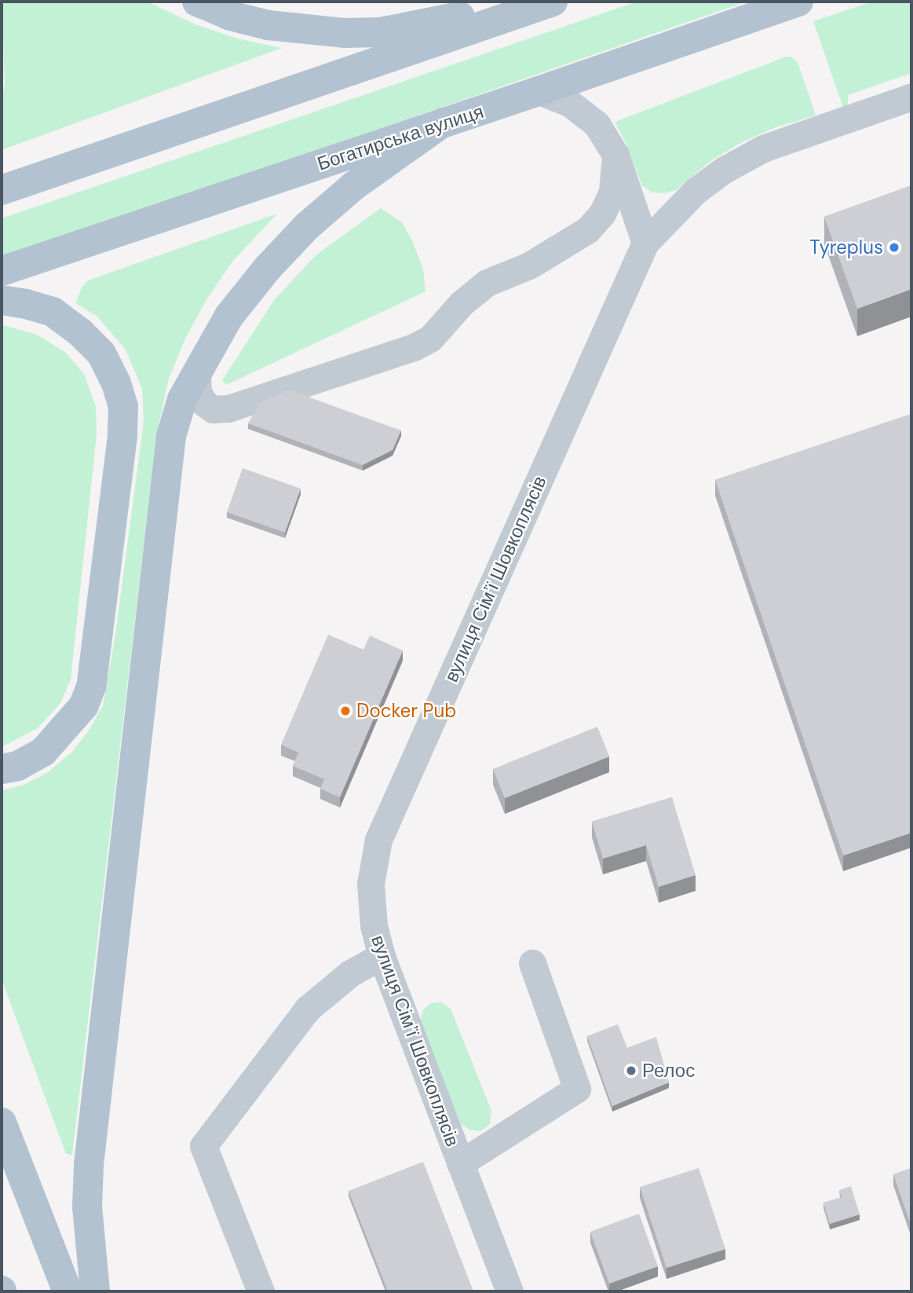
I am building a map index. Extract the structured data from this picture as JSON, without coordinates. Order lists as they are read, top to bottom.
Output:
{
  "streets": {
    "main road": ["Богатирська вулиця"],
    "street": ["вулиця Сімʼї Шовкоплясів"]
  },
  "places": ["Tyreplus", "Docker Pub", "Релос"]
}
